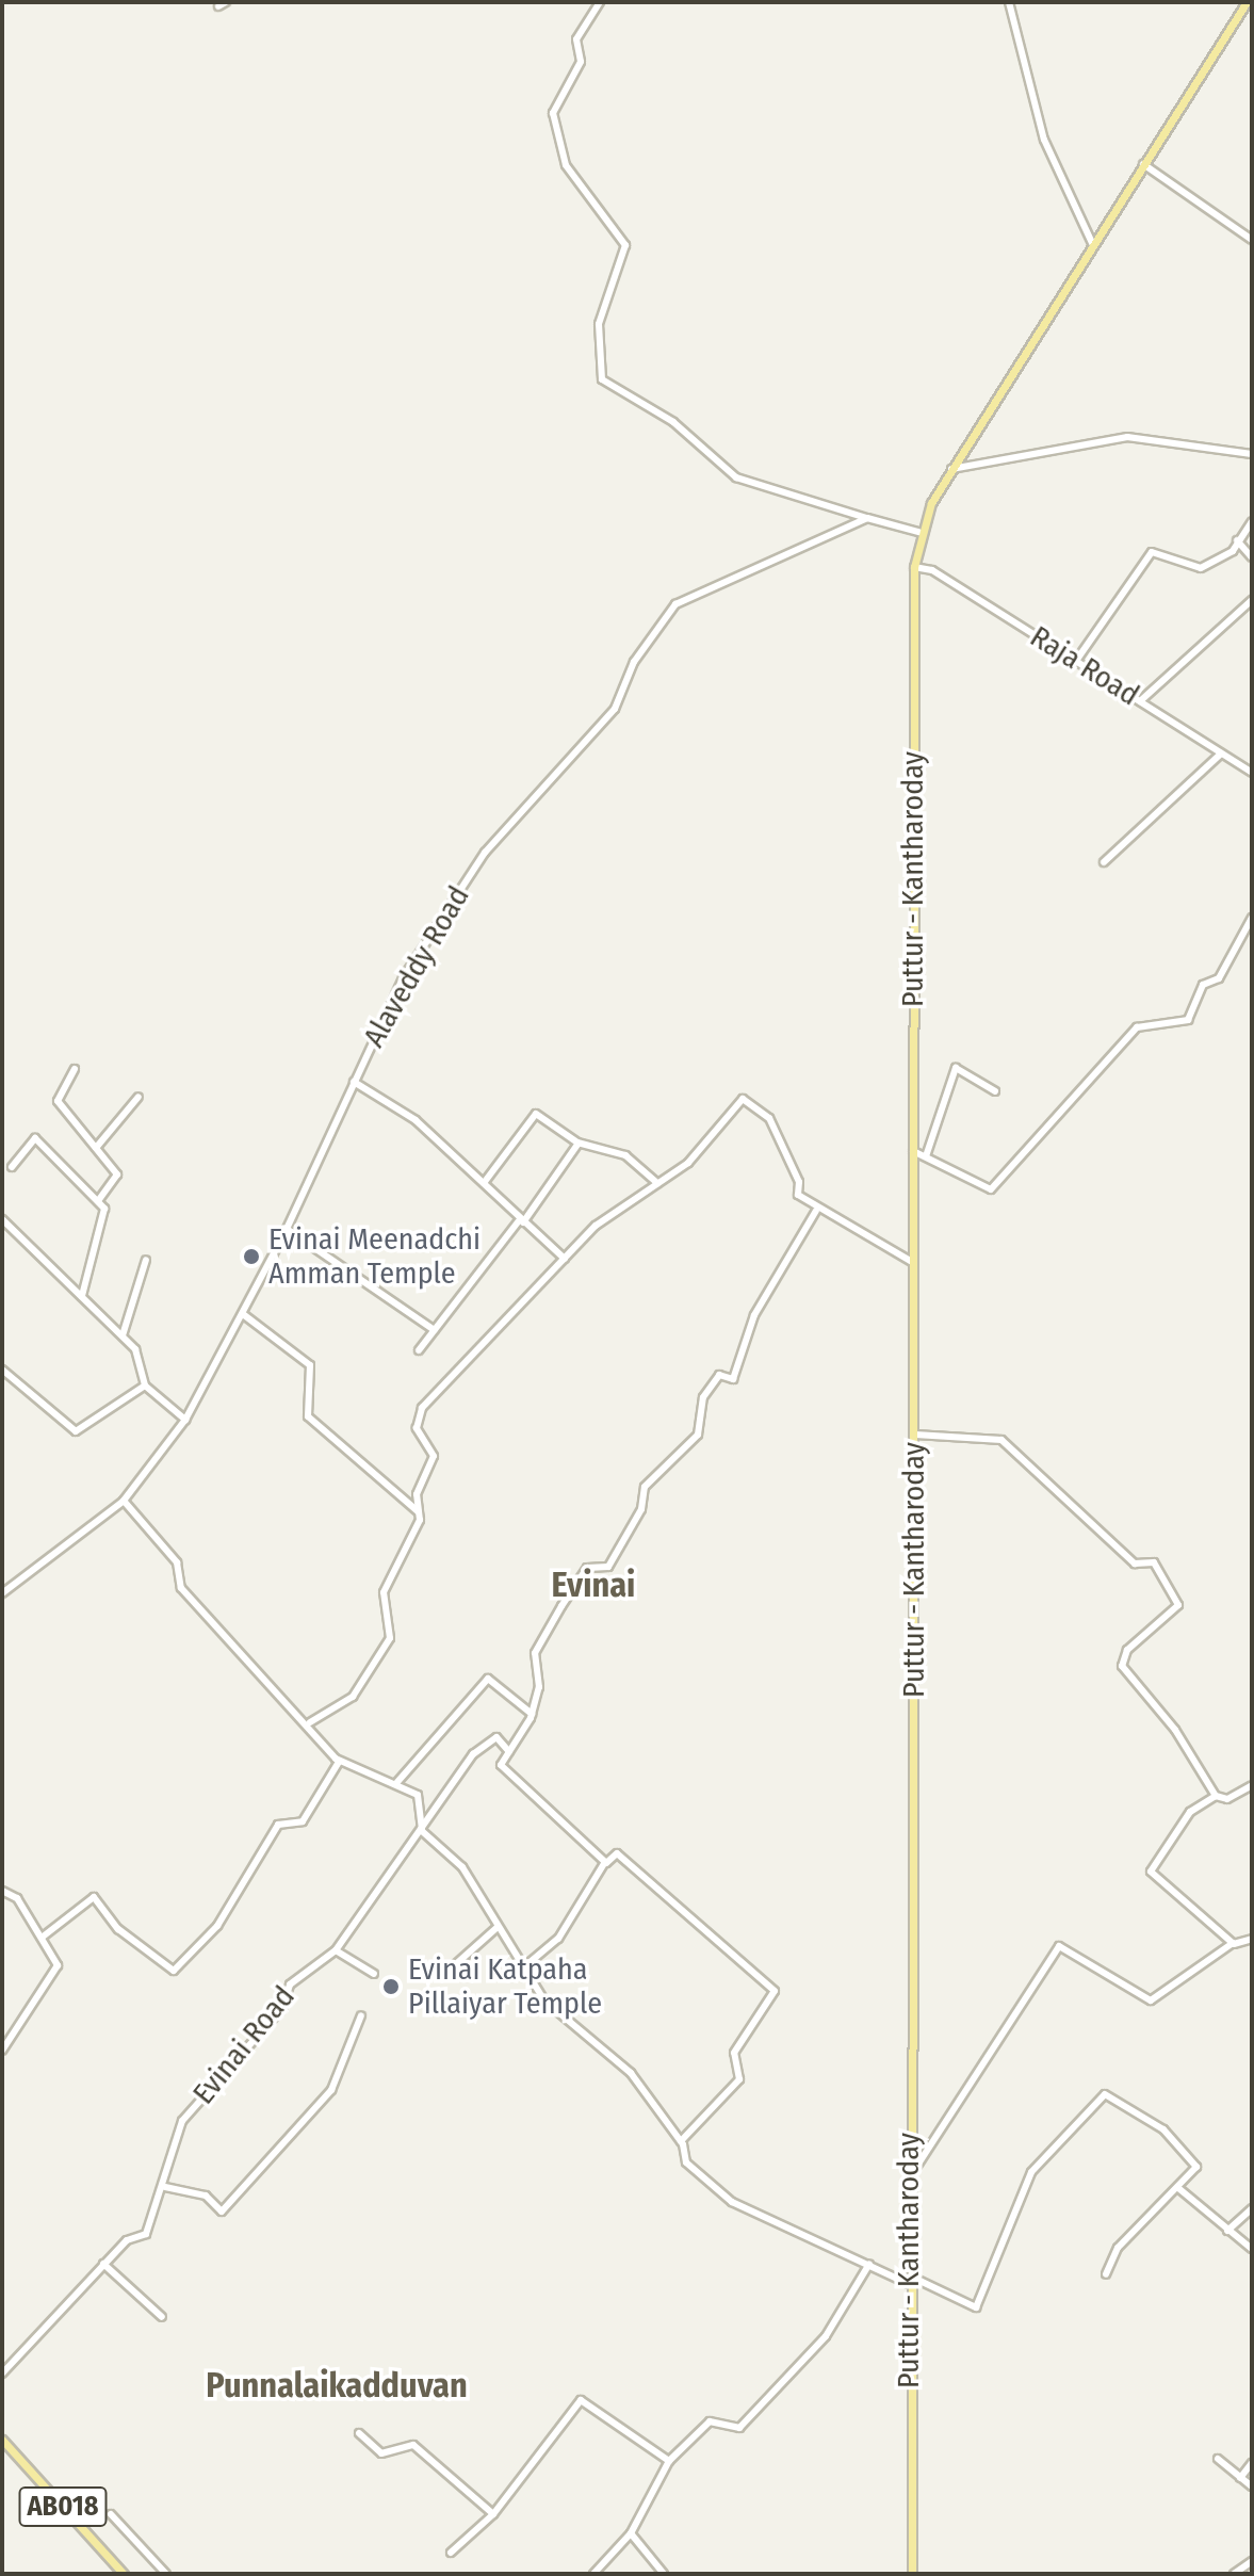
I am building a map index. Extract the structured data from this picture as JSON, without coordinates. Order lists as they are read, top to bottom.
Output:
{
  "streets": {
    "main road": ["Puttur - Kantharoday", "AB018"],
    "street": ["Raja Road", "Alaveddy Road", "Evinai Road"]
  },
  "crossings": [
    ["Raja Road", "Puttur - Kantharoday"]
  ],
  "districts": ["Evinai", "Punnalaikadduvan"],
  "places": ["Evinai Meenadchi Amman Temple", "Evinai Katpaha Pillaiyar Temple"]
}
